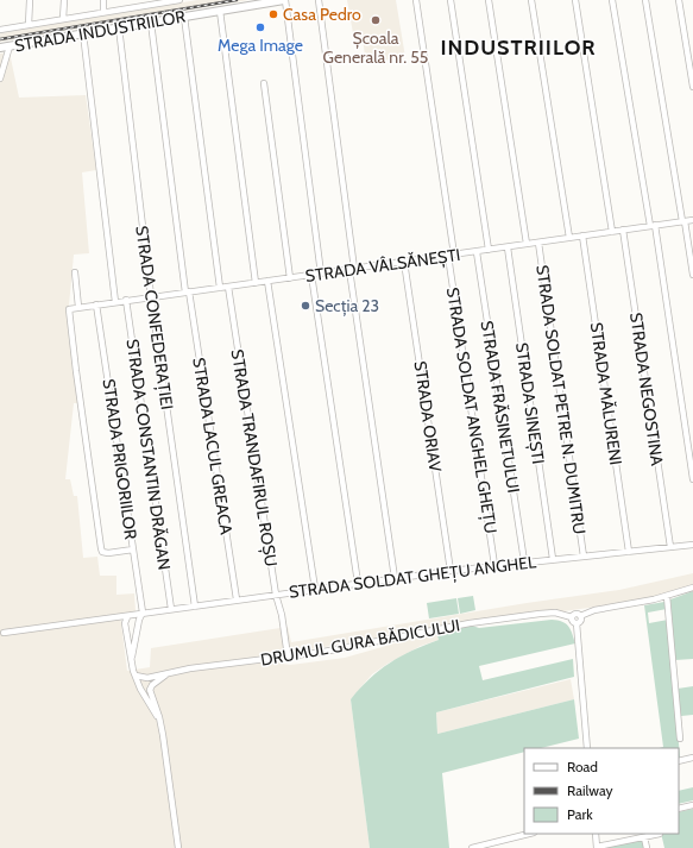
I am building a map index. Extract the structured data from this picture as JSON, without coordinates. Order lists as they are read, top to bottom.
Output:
{
  "streets": {
    "main road": ["STRADA INDUSTRIILOR"],
    "street": [
      "STRADA VÂLSĂNEȘTI",
      "STRADA CONFEDERAȚIEI",
      "STRADA NEGOSTINA",
      "STRADA MĂLURENI",
      "STRADA SOLDAT PETRE N. DUMITRU",
      "STRADA SINEȘTI",
      "STRADA FRĂSINETULUI",
      "STRADA SOLDAT ANGHEL GHEȚU",
      "STRADA ORIAV",
      "STRADA LACUL GREACA",
      "STRADA CONSTANTIN DRĂGAN",
      "STRADA TRANDAFIRUL ROȘU",
      "STRADA PRIGORIILOR",
      "STRADA SOLDAT GHEȚU ANGHEL",
      "DRUMUL GURA BĂDICULUI"
    ]
  },
  "crossings": [
    ["STRADA INDUSTRIILOR", "STRADA CONFEDERAȚIEI"],
    ["STRADA INDUSTRIILOR", "STRADA LACUL GREACA"],
    ["STRADA VÂLSĂNEȘTI", "STRADA CONFEDERAȚIEI"],
    ["STRADA VÂLSĂNEȘTI", "STRADA NEGOSTINA"],
    ["STRADA VÂLSĂNEȘTI", "STRADA MĂLURENI"],
    ["STRADA VÂLSĂNEȘTI", "STRADA SOLDAT PETRE N. DUMITRU"],
    ["STRADA VÂLSĂNEȘTI", "STRADA SINEȘTI"],
    ["STRADA VÂLSĂNEȘTI", "STRADA FRĂSINETULUI"],
    ["STRADA VÂLSĂNEȘTI", "STRADA SOLDAT ANGHEL GHEȚU"],
    ["STRADA VÂLSĂNEȘTI", "STRADA ORIAV"],
    ["STRADA VÂLSĂNEȘTI", "STRADA LACUL GREACA"],
    ["STRADA VÂLSĂNEȘTI", "STRADA CONSTANTIN DRĂGAN"],
    ["STRADA VÂLSĂNEȘTI", "STRADA TRANDAFIRUL ROȘU"],
    ["STRADA VÂLSĂNEȘTI", "STRADA PRIGORIILOR"],
    ["STRADA CONFEDERAȚIEI", "STRADA SOLDAT GHEȚU ANGHEL"],
    ["STRADA NEGOSTINA", "STRADA SOLDAT GHEȚU ANGHEL"],
    ["STRADA MĂLURENI", "STRADA SOLDAT GHEȚU ANGHEL"],
    ["STRADA SOLDAT PETRE N. DUMITRU", "STRADA SOLDAT GHEȚU ANGHEL"],
    ["STRADA SINEȘTI", "STRADA SOLDAT GHEȚU ANGHEL"],
    ["STRADA FRĂSINETULUI", "STRADA SOLDAT GHEȚU ANGHEL"],
    ["STRADA SOLDAT ANGHEL GHEȚU", "STRADA SOLDAT GHEȚU ANGHEL"],
    ["STRADA ORIAV", "STRADA SOLDAT GHEȚU ANGHEL"],
    ["STRADA LACUL GREACA", "STRADA SOLDAT GHEȚU ANGHEL"],
    ["STRADA CONSTANTIN DRĂGAN", "STRADA SOLDAT GHEȚU ANGHEL"],
    ["STRADA TRANDAFIRUL ROȘU", "STRADA SOLDAT GHEȚU ANGHEL"],
    ["STRADA TRANDAFIRUL ROȘU", "DRUMUL GURA BĂDICULUI"],
    ["STRADA PRIGORIILOR", "STRADA SOLDAT GHEȚU ANGHEL"]
  ],
  "districts": ["INDUSTRIILOR"],
  "places": [
    "Casa Pedro",
    "Școala Generală nr. 55",
    "Mega Image",
    "Secția 23"
  ],
  "legend": ["Road", "Railway", "Park"]
}
